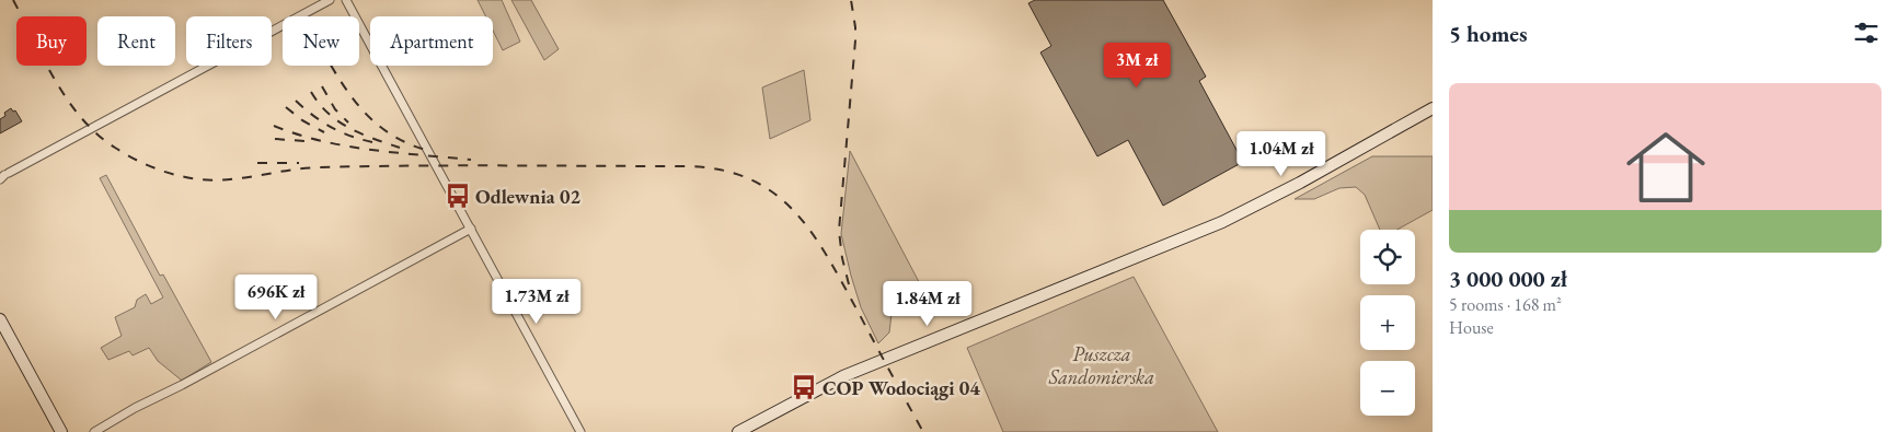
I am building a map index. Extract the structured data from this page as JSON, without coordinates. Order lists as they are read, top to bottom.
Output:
{
  "parks": ["Puszcza Sandomierska"],
  "places": {
    "bus stop": ["Odlewnia 02", "COP Wodociągi 04"]
  },
  "page": {
    "heading": "5 homes",
    "chip": [
      "Buy",
      "Rent",
      "Filters",
      "New",
      "Apartment"
    ],
    "price": [
      "3M zł",
      "1.04M zł",
      "696K zł",
      "1.73M zł",
      "1.84M zł"
    ],
    "list": [
      {
        "name": "3 000 000 zł",
        "note": "5 rooms · 168 m² · House"
      }
    ],
    "map_buttons": ["+", "−"]
  }
}
